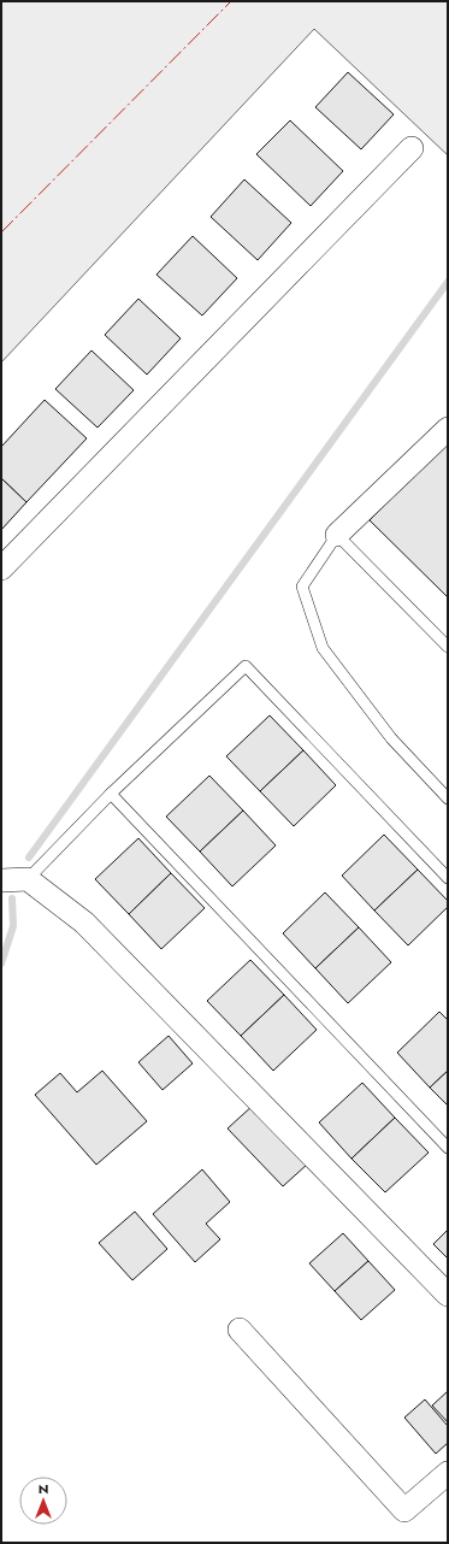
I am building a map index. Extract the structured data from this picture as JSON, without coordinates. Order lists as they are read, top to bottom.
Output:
{
  "north": "top"
}
